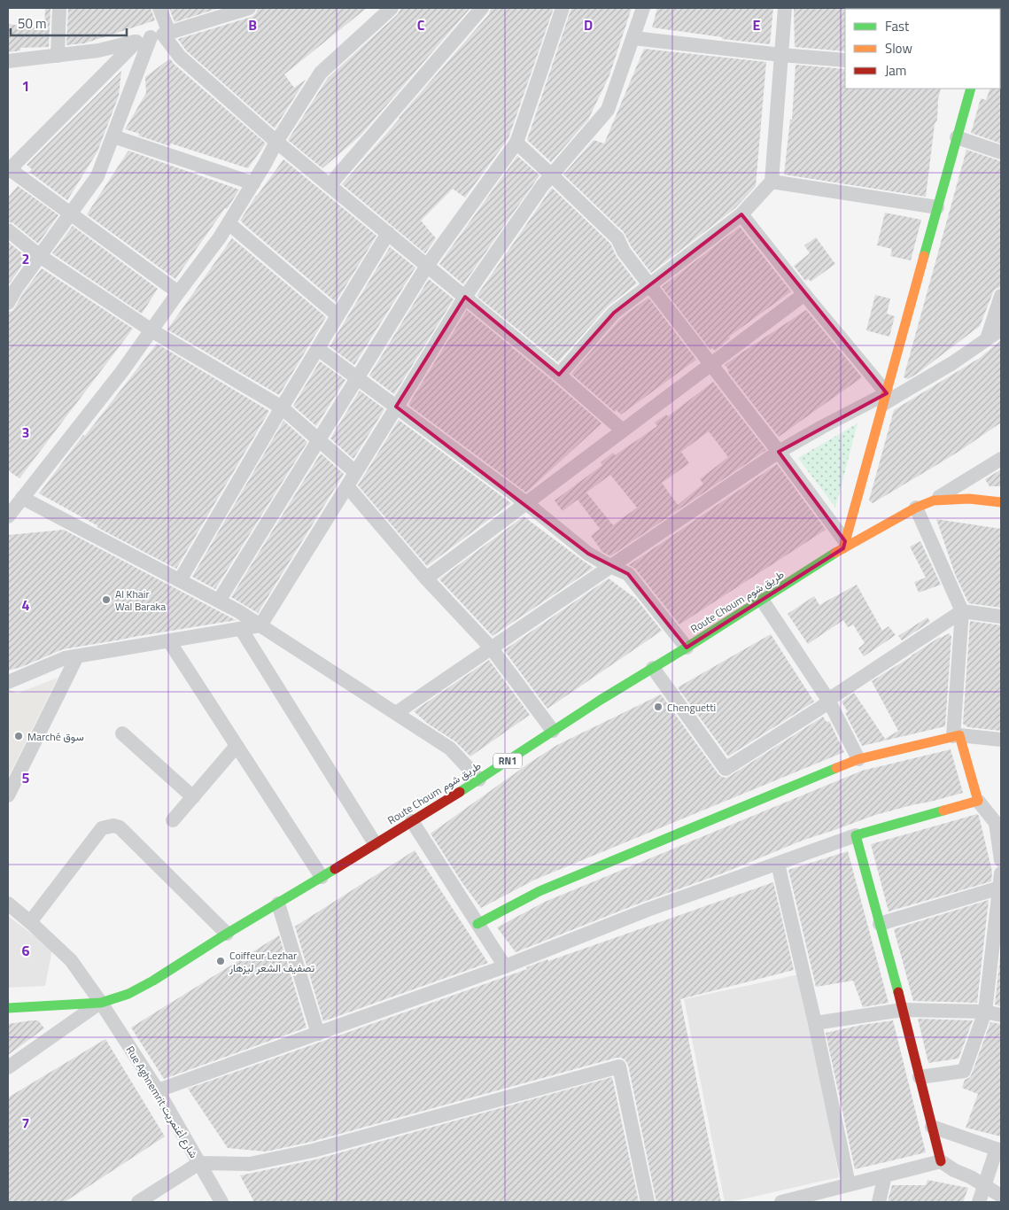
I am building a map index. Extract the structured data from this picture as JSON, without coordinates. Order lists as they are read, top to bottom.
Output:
{
  "streets": {
    "main road": ["Route Choum طريق شوم", "RN1"],
    "street": ["Rue Aghnemrit شارع أغنمريت"]
  },
  "crossings": [
    ["Route Choum طريق شوم", "Rue Aghnemrit شارع أغنمريت"]
  ],
  "places": [
    "Al Khair Wal Baraka",
    "Chenguetti",
    "Marché سوق",
    "Coiffeur Lezhar تصفيف الشعر ليزهار"
  ],
  "legend": ["Fast", "Slow", "Jam"],
  "scale_bar": "50 m",
  "grid": {
    "columns": [
      "B",
      "C",
      "D",
      "E"
    ],
    "rows": [
      "1",
      "2",
      "3",
      "4",
      "5",
      "6",
      "7"
    ]
  }
}
